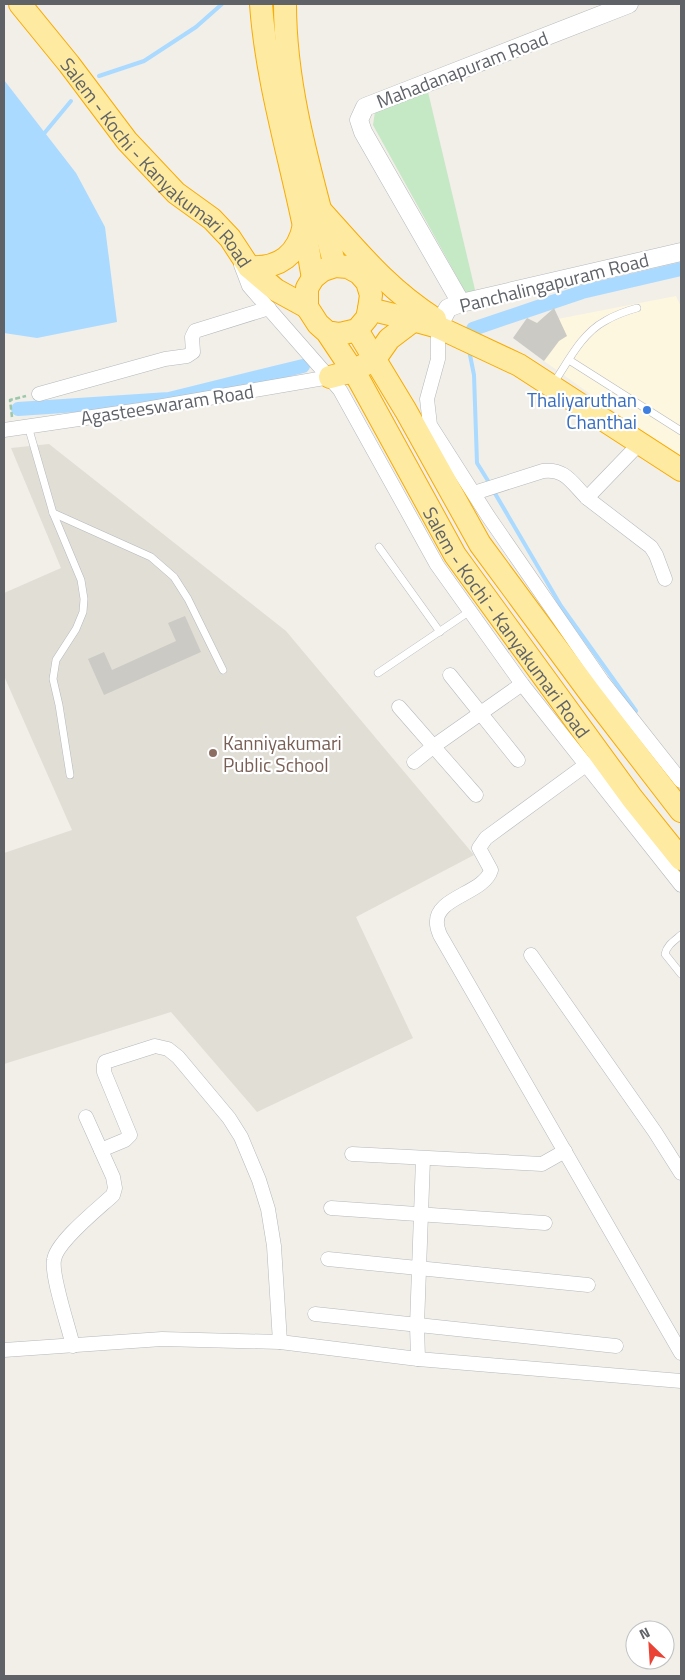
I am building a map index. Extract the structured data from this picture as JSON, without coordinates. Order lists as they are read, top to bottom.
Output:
{
  "streets": {
    "highway": ["Salem - Kochi - Kanyakumari Road"],
    "street": ["Mahadanapuram Road", "Panchalingapuram Road", "Agasteeswaram Road"]
  },
  "crossings": [
    ["Mahadanapuram Road", "Panchalingapuram Road"]
  ],
  "places": ["Thaliyaruthan Chanthai", "Kanniyakumari Public School"],
  "north": "top left"
}
